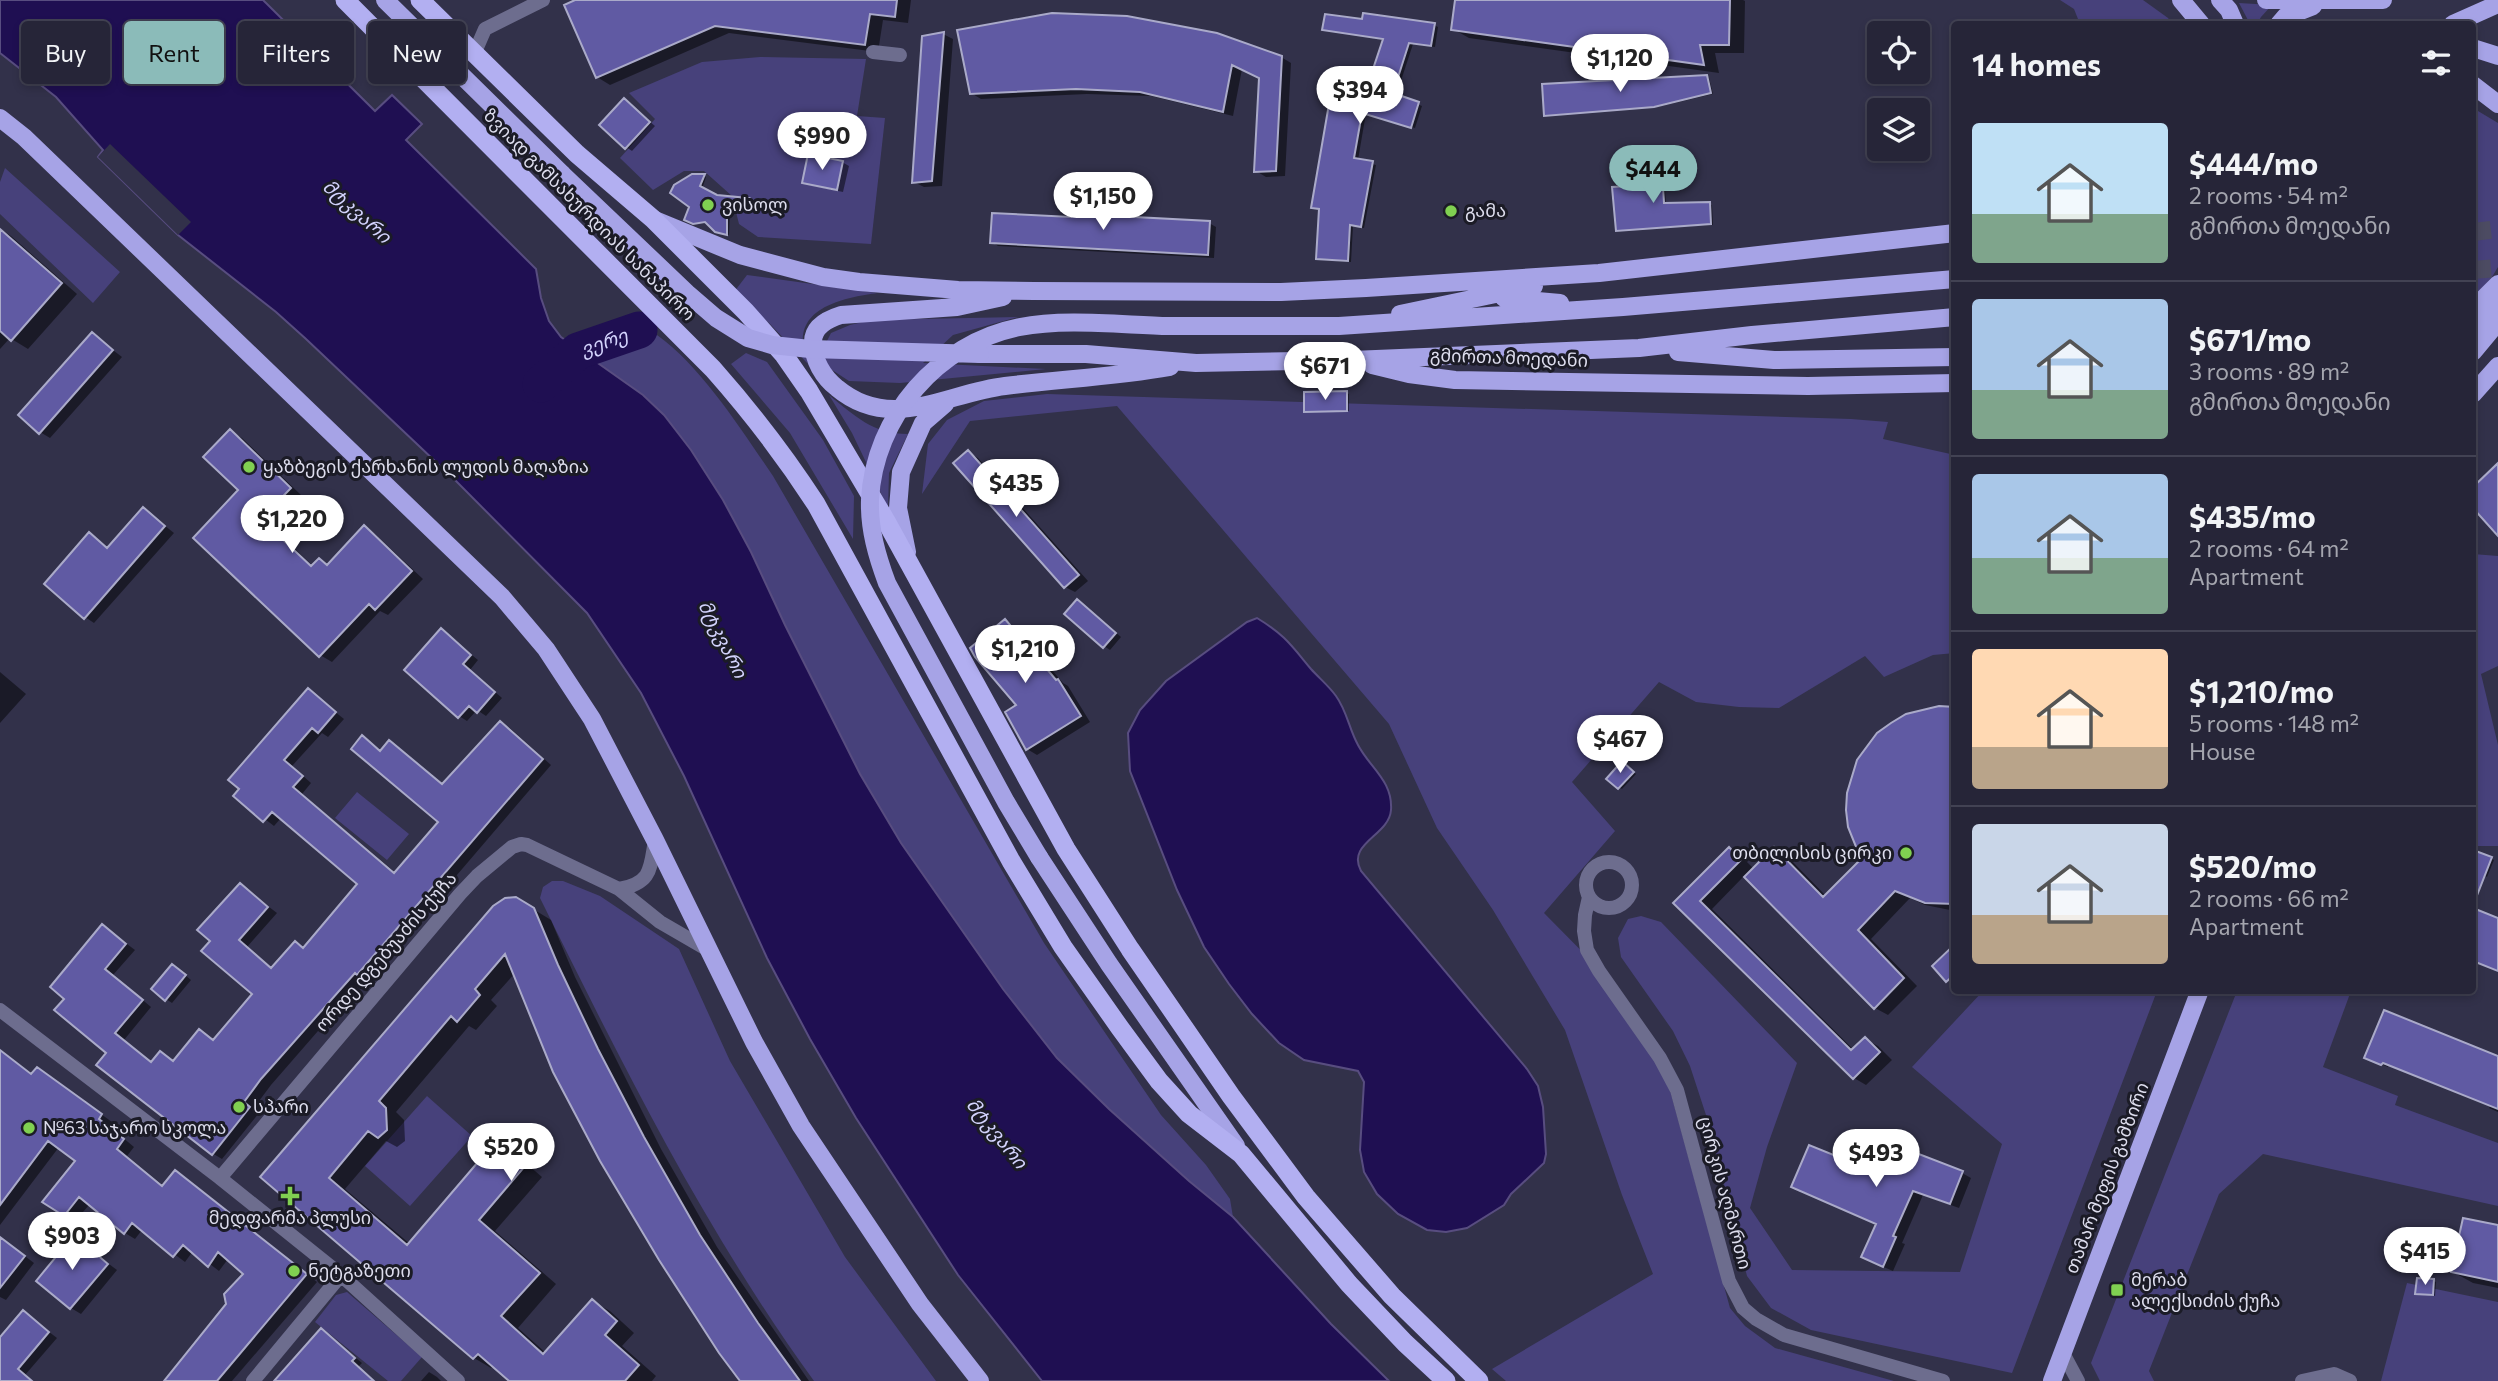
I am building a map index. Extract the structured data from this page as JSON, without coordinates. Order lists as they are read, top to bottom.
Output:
{
  "streets": {
    "highway": ["ზვიად გამსახურდიას სანაპირო"],
    "main road": ["გმირთა მოედანი", "თამარ მეფის გამზირი"],
    "street": ["ორდე დგებუაძის ქუჩა", "ცირკის აღმართი"]
  },
  "water": ["მტკვარი", "ვერე"],
  "places": {
    "other": [
      "ვისოლ",
      "გამა",
      "ყაზბეგის ქარხანის ლუდის მაღაზია",
      "თბილისის ცირკი",
      "სპარი",
      "№63 საჯარო სკოლა",
      "ნეტგაზეთი"
    ],
    "health": ["მედფარმა პლუსი"],
    "transit": ["მერაბ ალექსიძის ქუჩა"]
  },
  "page": {
    "chip": [
      "Buy",
      "Rent",
      "Filters",
      "New"
    ],
    "heading": "14 homes",
    "price": [
      "$1,120",
      "$394",
      "$990",
      "$444",
      "$1,150",
      "$671",
      "$435",
      "$1,220",
      "$1,210",
      "$467",
      "$520",
      "$493",
      "$903",
      "$415"
    ],
    "list": [
      {
        "name": "$444/mo",
        "note": "2 rooms · 54 m² · გმირთა მოედანი"
      },
      {
        "name": "$671/mo",
        "note": "3 rooms · 89 m² · გმირთა მოედანი"
      },
      {
        "name": "$435/mo",
        "note": "2 rooms · 64 m² · Apartment"
      },
      {
        "name": "$1,210/mo",
        "note": "5 rooms · 148 m² · House"
      },
      {
        "name": "$520/mo",
        "note": "2 rooms · 66 m² · Apartment"
      }
    ]
  }
}
